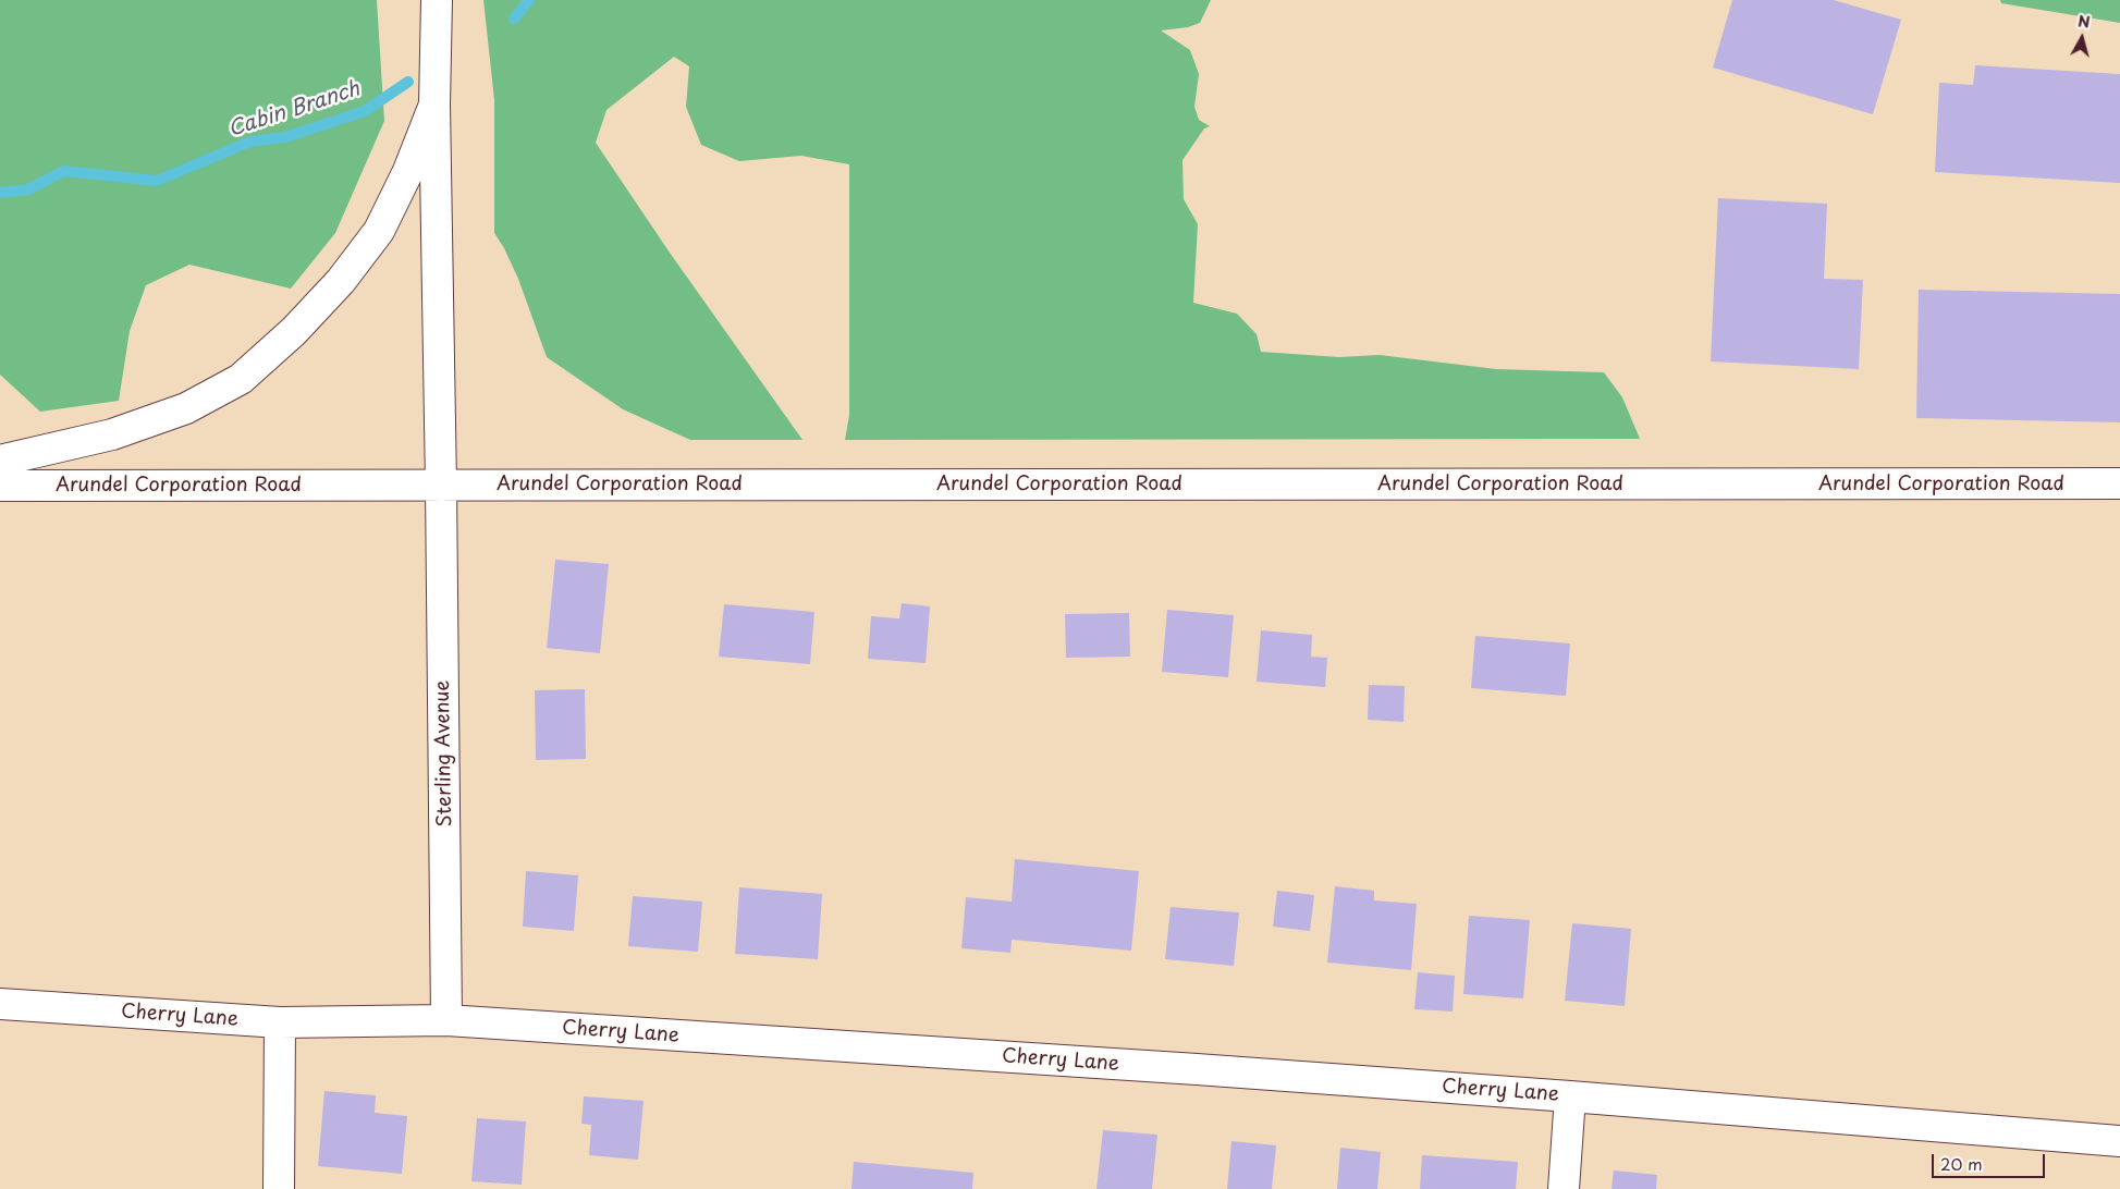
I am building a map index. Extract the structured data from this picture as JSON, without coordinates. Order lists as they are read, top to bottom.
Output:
{
  "streets": {
    "main road": ["Arundel Corporation Road", "Sterling Avenue", "Cherry Lane"]
  },
  "crossings": [
    ["Arundel Corporation Road", "Sterling Avenue"],
    ["Sterling Avenue", "Cherry Lane"]
  ],
  "water": ["Cabin Branch"],
  "scale_bar": "20 m",
  "north": "top"
}
